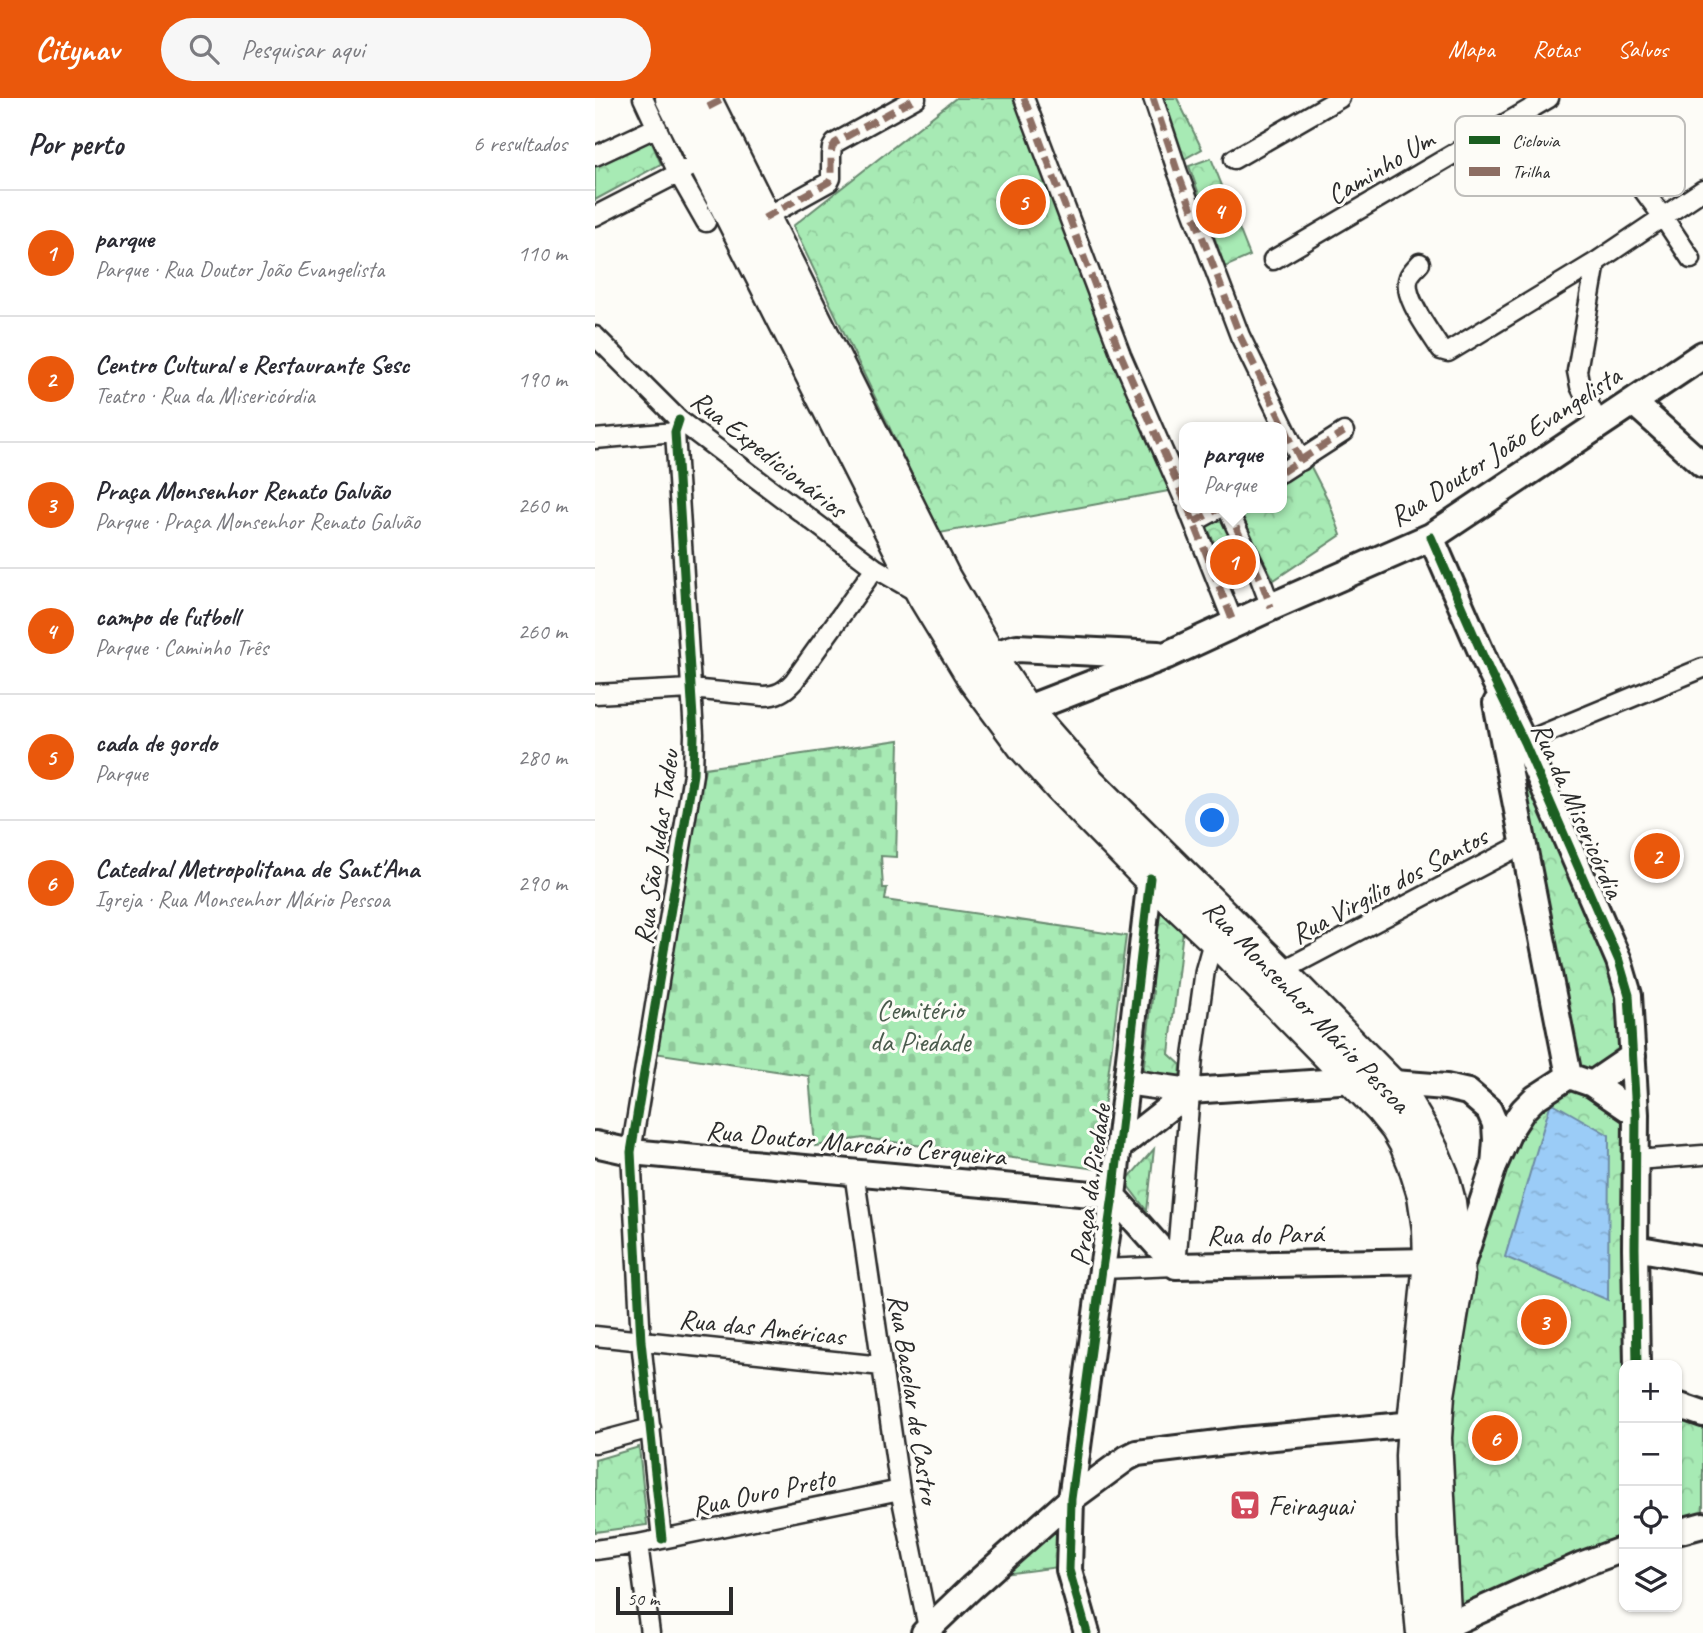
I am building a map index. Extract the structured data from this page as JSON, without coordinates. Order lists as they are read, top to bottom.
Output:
{
  "streets": {
    "highway": ["Rua Monsenhor Mário Pessoa"],
    "main road": ["Rua Doutor João Evangelista"],
    "street": [
      "Caminho Um",
      "Rua Expedicionários",
      "Rua da Misericórdia",
      "Rua São Judas Tadeu",
      "Rua Virgílio dos Santos",
      "Rua Doutor Marcário Cerqueira",
      "Praça da Piedade",
      "Rua do Pará",
      "Rua das Américas",
      "Rua Bacelar de Castro",
      "Rua Ouro Preto"
    ]
  },
  "crossings": [
    ["Rua Doutor João Evangelista", "Rua da Misericórdia"],
    ["Rua Doutor João Evangelista", "Rua Monsenhor Mário Pessoa"],
    ["Rua Expedicionários", "Rua São Judas Tadeu"],
    ["Rua da Misericórdia", "Rua Virgílio dos Santos"],
    ["Rua São Judas Tadeu", "Rua Doutor Marcário Cerqueira"],
    ["Rua São Judas Tadeu", "Rua das Américas"],
    ["Rua São Judas Tadeu", "Rua Ouro Preto"],
    ["Rua Virgílio dos Santos", "Rua Monsenhor Mário Pessoa"],
    ["Rua Monsenhor Mário Pessoa", "Praça da Piedade"],
    ["Rua Monsenhor Mário Pessoa", "Rua do Pará"],
    ["Rua Doutor Marcário Cerqueira", "Praça da Piedade"],
    ["Rua Doutor Marcário Cerqueira", "Rua Bacelar de Castro"],
    ["Praça da Piedade", "Rua do Pará"],
    ["Rua das Américas", "Rua Bacelar de Castro"],
    ["Rua Bacelar de Castro", "Rua Ouro Preto"]
  ],
  "parks": ["Cemitério da Piedade"],
  "places": {
    "supermarket": ["Feiraguai"]
  },
  "legend": ["Ciclovia", "Trilha"],
  "scale_bar": "50 m",
  "page": {
    "header": "Citynav",
    "search": "Pesquisar aqui",
    "nav": ["Mapa", "Rotas", "Salvos"],
    "heading": ["Por perto", "6 resultados"],
    "pins": [
      "5",
      "4",
      "1",
      "2",
      "3",
      "6"
    ],
    "list": [
      {
        "mark": "1",
        "name": "parque",
        "note": "Parque · Rua Doutor João Evangelista",
        "value": "110 m"
      },
      {
        "mark": "2",
        "name": "Centro Cultural e Restaurante Sesc",
        "note": "Teatro · Rua da Misericórdia",
        "value": "190 m"
      },
      {
        "mark": "3",
        "name": "Praça Monsenhor Renato Galvão",
        "note": "Parque · Praça Monsenhor Renato Galvão",
        "value": "260 m"
      },
      {
        "mark": "4",
        "name": "campo de futboll",
        "note": "Parque · Caminho Três",
        "value": "260 m"
      },
      {
        "mark": "5",
        "name": "cada de gordo",
        "note": "Parque",
        "value": "280 m"
      },
      {
        "mark": "6",
        "name": "Catedral Metropolitana de Sant'Ana",
        "note": "Igreja · Rua Monsenhor Mário Pessoa",
        "value": "290 m"
      }
    ],
    "popup": ["parque", "Parque"],
    "map_buttons": ["+", "−"],
    "scale": "50 m"
  }
}
